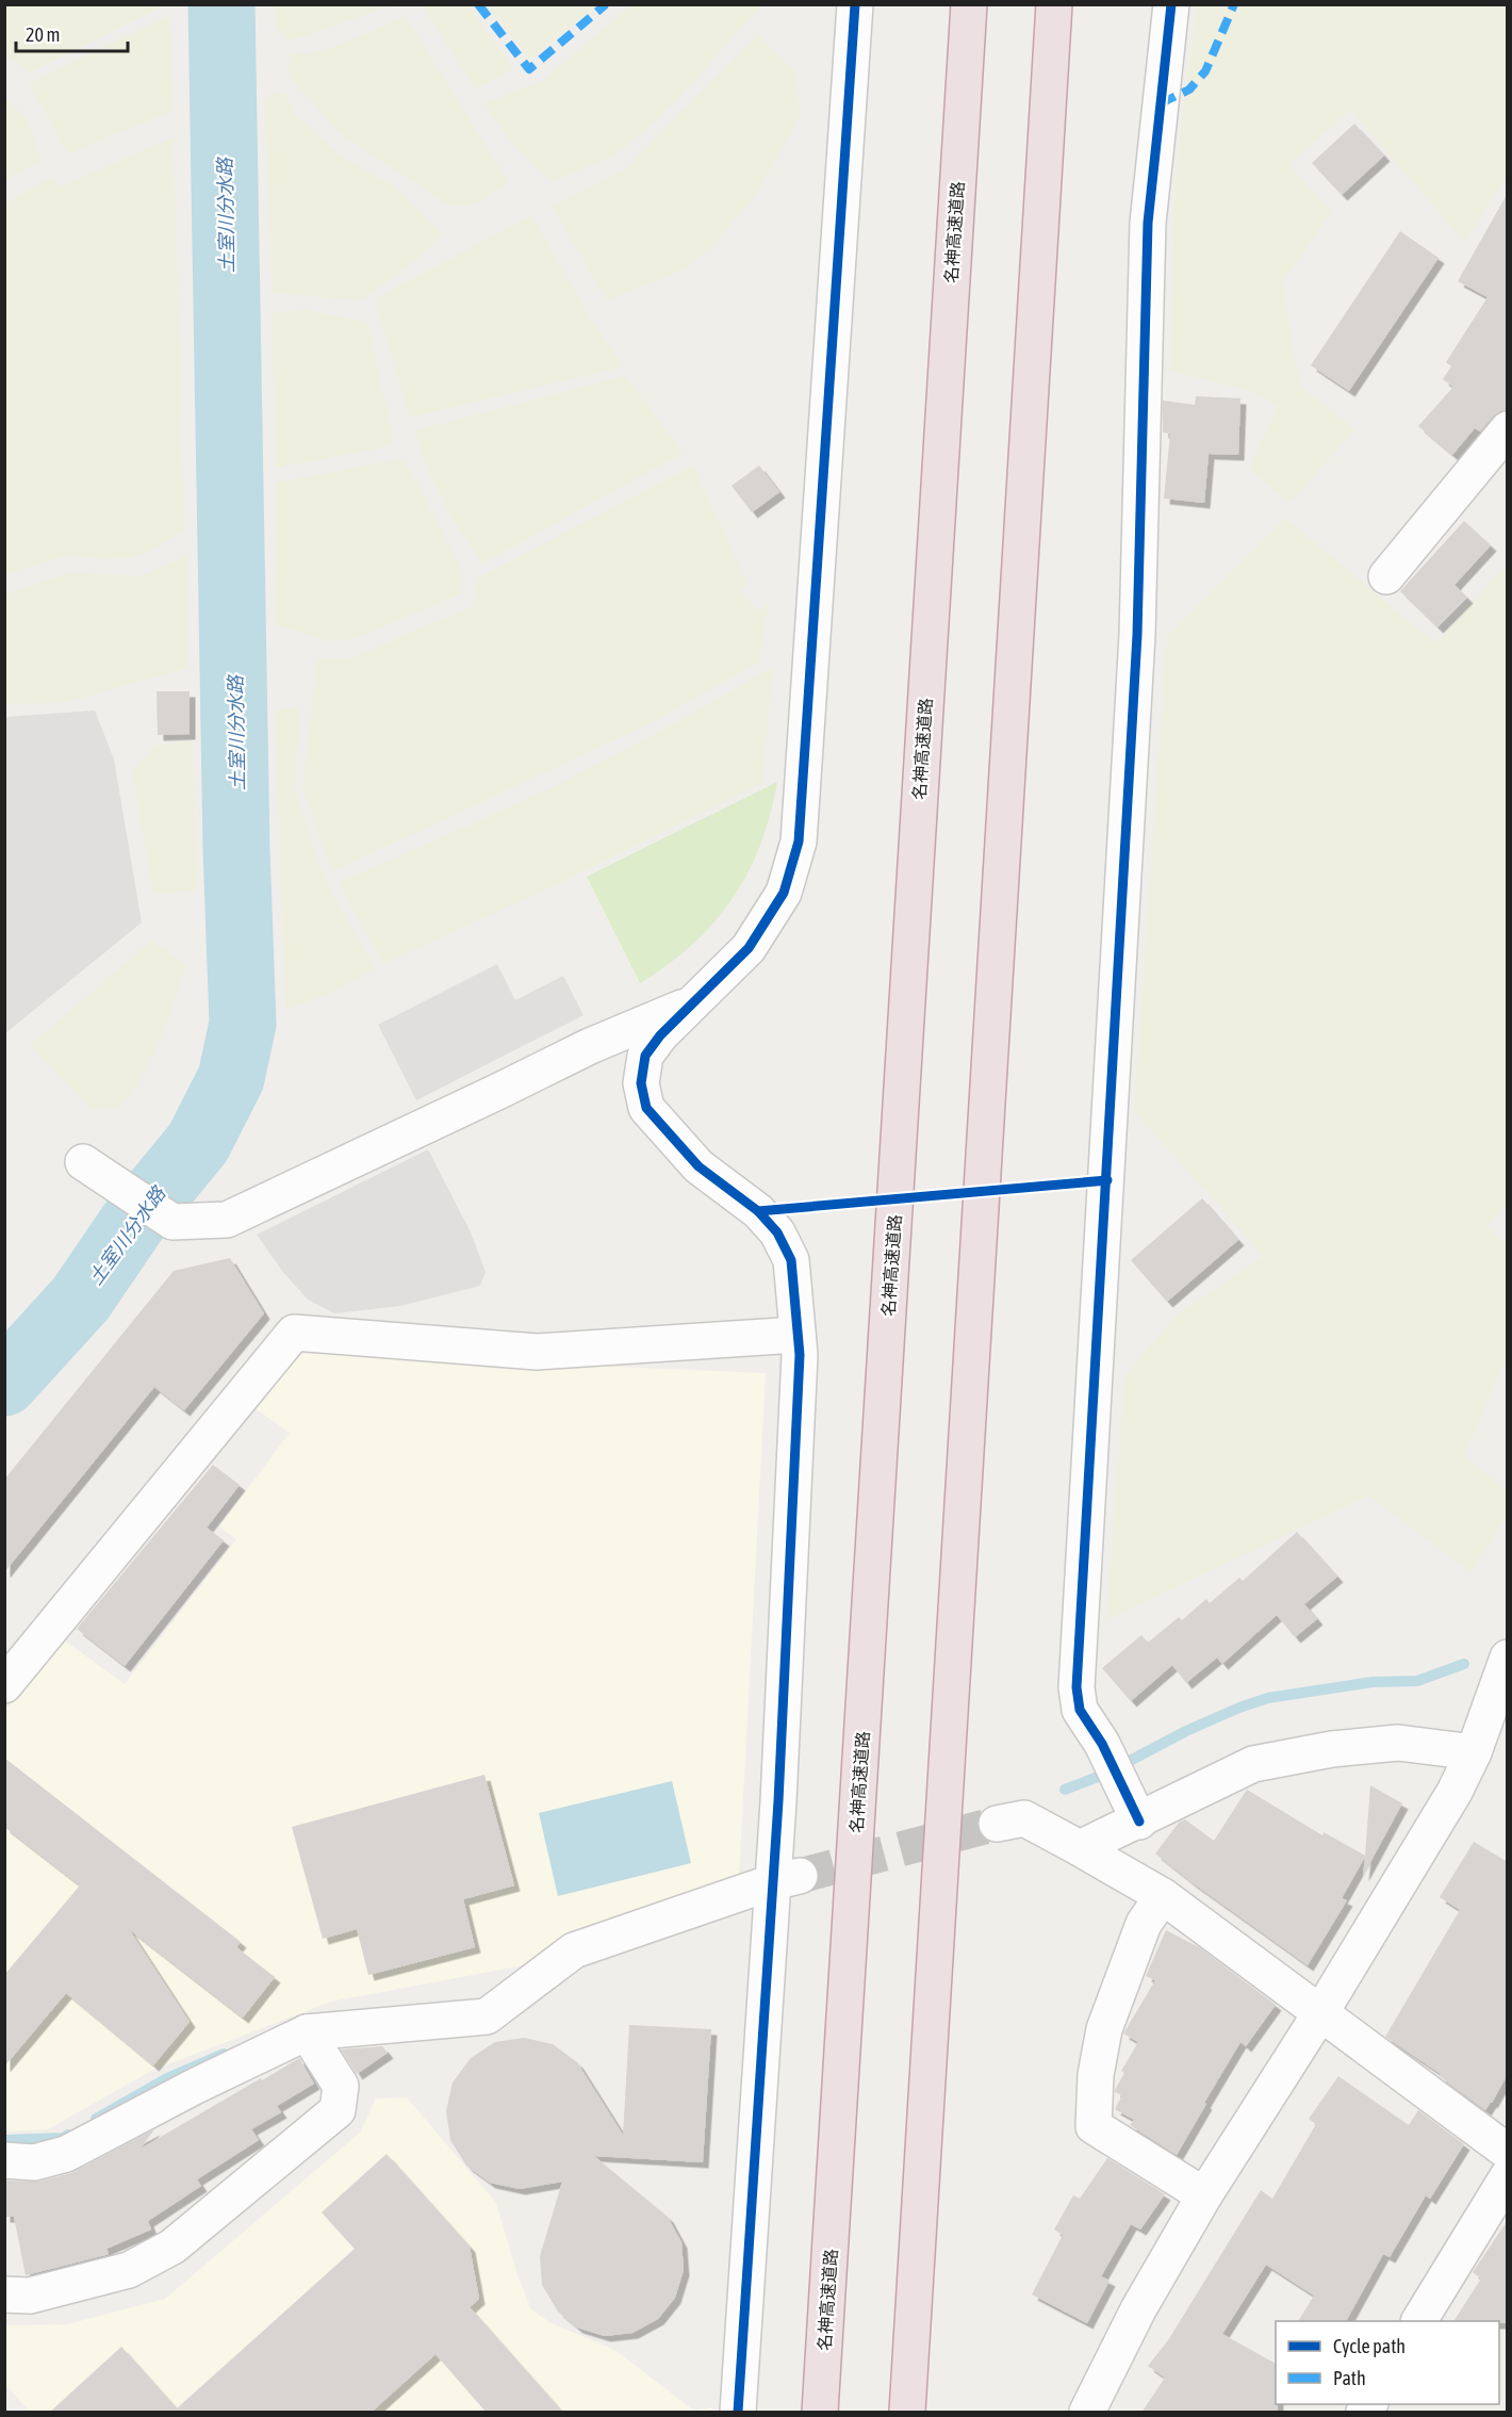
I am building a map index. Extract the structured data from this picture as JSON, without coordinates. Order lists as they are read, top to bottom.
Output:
{
  "streets": {
    "highway": ["名神高速道路"]
  },
  "water": ["土室川分水路"],
  "legend": ["Cycle path", "Path"],
  "scale_bar": "20 m"
}
